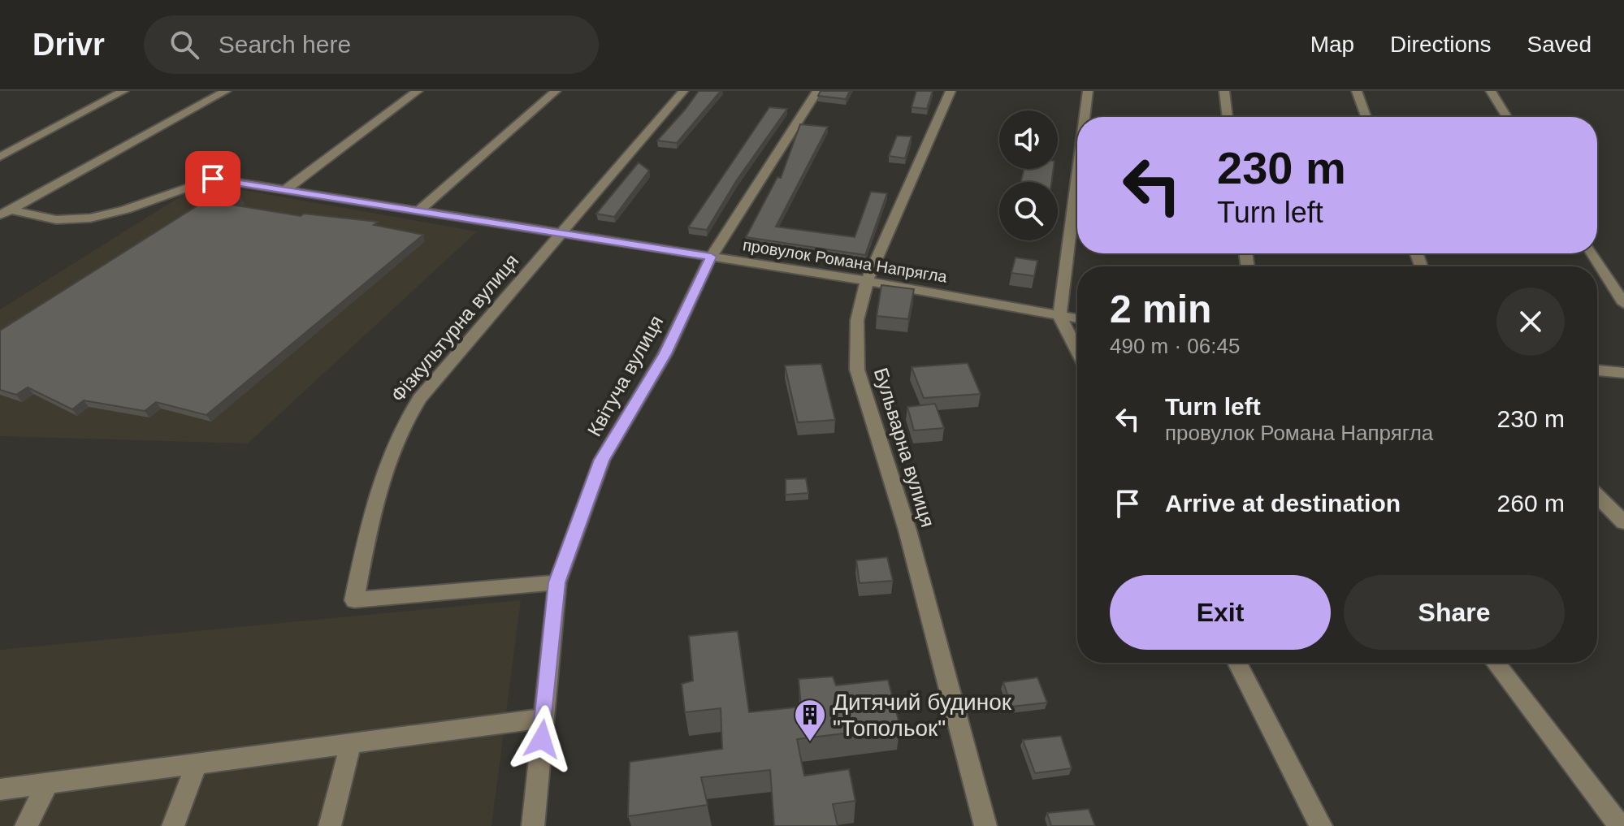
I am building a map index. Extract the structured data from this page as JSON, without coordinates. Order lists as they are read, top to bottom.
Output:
{
  "streets": {
    "street": [
      "провулок Романа Напрягла",
      "Фізкультурна вулиця",
      "Квітуча вулиця",
      "Бульварна вулиця"
    ]
  },
  "crossings": [
    ["провулок Романа Напрягла", "Фізкультурна вулиця"],
    ["провулок Романа Напрягла", "Квітуча вулиця"],
    ["провулок Романа Напрягла", "Бульварна вулиця"],
    ["Фізкультурна вулиця", "Квітуча вулиця"]
  ],
  "places": {
    "building": ["Дитячий будинок \"Топольок\""]
  },
  "page": {
    "header": "Drivr",
    "search": "Search here",
    "nav": ["Map", "Directions", "Saved"],
    "turn": ["230 m", "Turn left"],
    "heading": ["2 min", "490 m · 06:45"],
    "list": [
      {
        "name": "Turn left",
        "note": "провулок Романа Напрягла",
        "value": "230 m"
      },
      {
        "name": "Arrive at destination",
        "value": "260 m"
      }
    ],
    "buttons": ["Exit", "Share"]
  }
}
